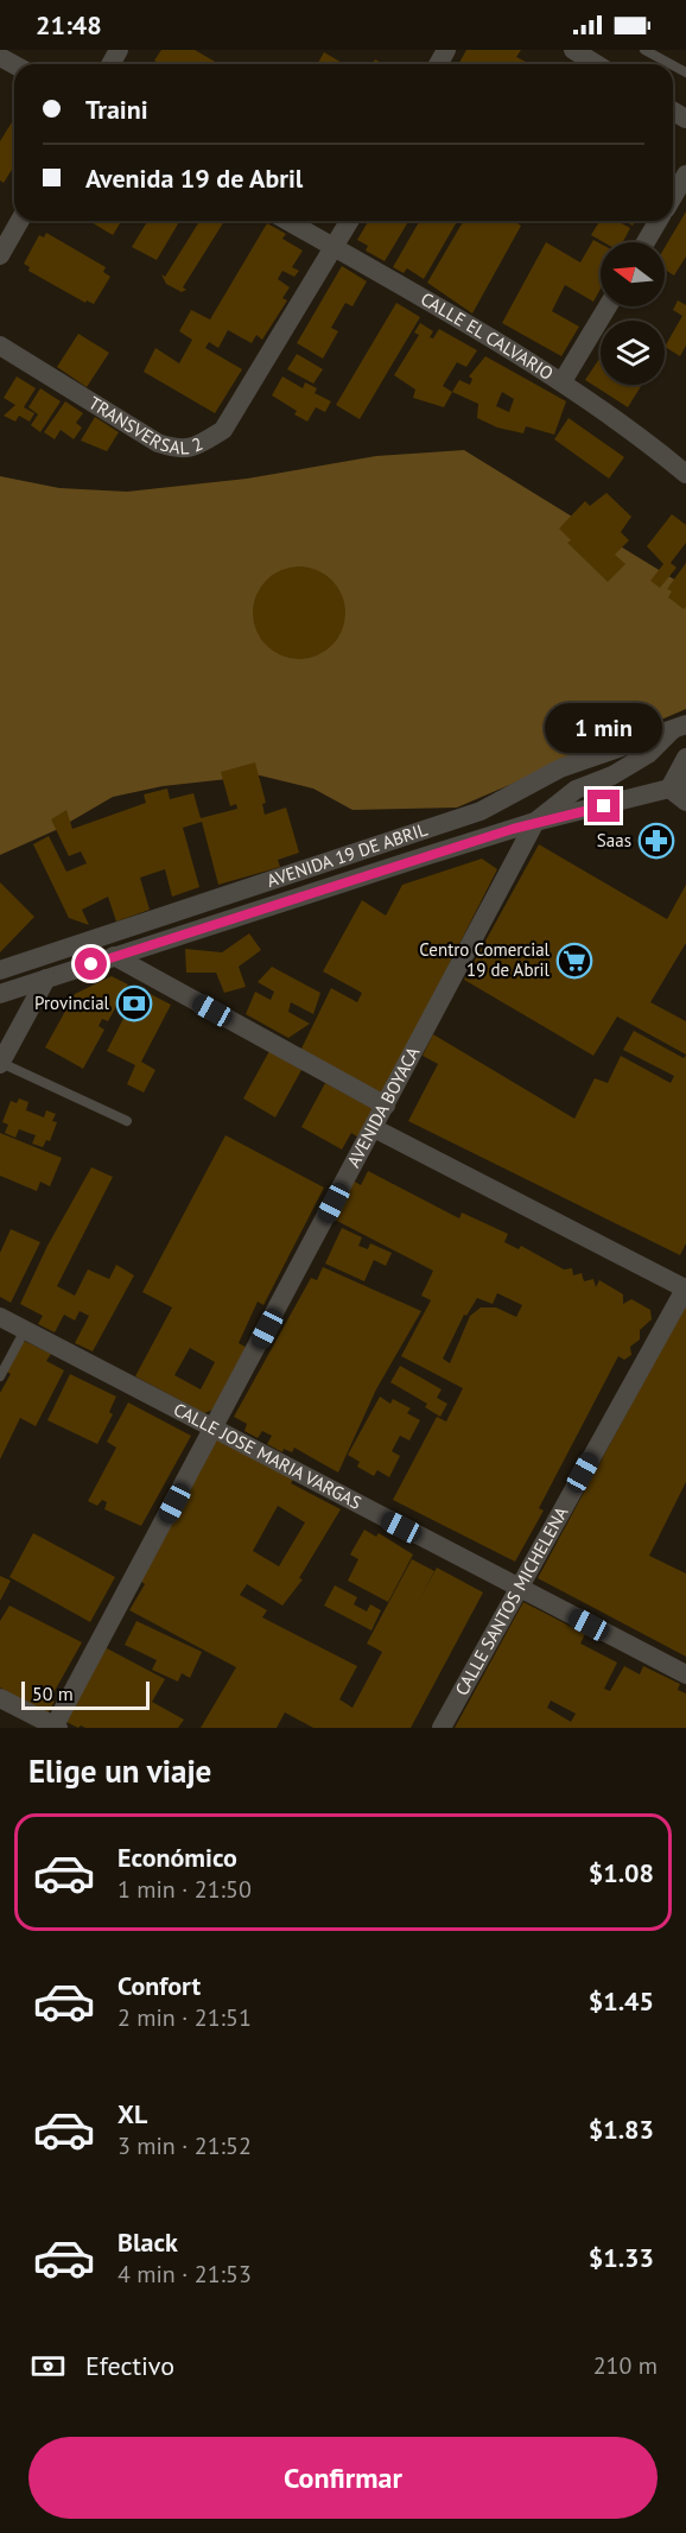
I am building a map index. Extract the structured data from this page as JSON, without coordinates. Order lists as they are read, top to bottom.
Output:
{
  "streets": {
    "street": [
      "CALLE EL CALVARIO",
      "TRANSVERSAL 2",
      "AVENIDA 19 DE ABRIL",
      "AVENIDA BOYACA",
      "CALLE JOSE MARIA VARGAS",
      "CALLE SANTOS MICHELENA"
    ]
  },
  "crossings": [
    ["CALLE EL CALVARIO", "TRANSVERSAL 2"],
    ["AVENIDA 19 DE ABRIL", "AVENIDA BOYACA"],
    ["AVENIDA BOYACA", "CALLE JOSE MARIA VARGAS"],
    ["CALLE JOSE MARIA VARGAS", "CALLE SANTOS MICHELENA"]
  ],
  "places": {
    "pharmacy": ["Saas"],
    "supermarket": ["Centro Comercial 19 de Abril"],
    "bank": ["Provincial"]
  },
  "scale_bar": "50 m",
  "north": "left",
  "page": {
    "status": "21:48",
    "banner": ["Traini", "Avenida 19 de Abril"],
    "bubble": "1 min",
    "scale": "50 m",
    "heading": "Elige un viaje",
    "list": [
      {
        "name": "Económico",
        "note": "1 min · 21:50",
        "value": "$1.08"
      },
      {
        "name": "Confort",
        "note": "2 min · 21:51",
        "value": "$1.45"
      },
      {
        "name": "XL",
        "note": "3 min · 21:52",
        "value": "$1.83"
      },
      {
        "name": "Black",
        "note": "4 min · 21:53",
        "value": "$1.33"
      }
    ],
    "pay": ["Efectivo", "210 m"],
    "buttons": "Confirmar"
  }
}
